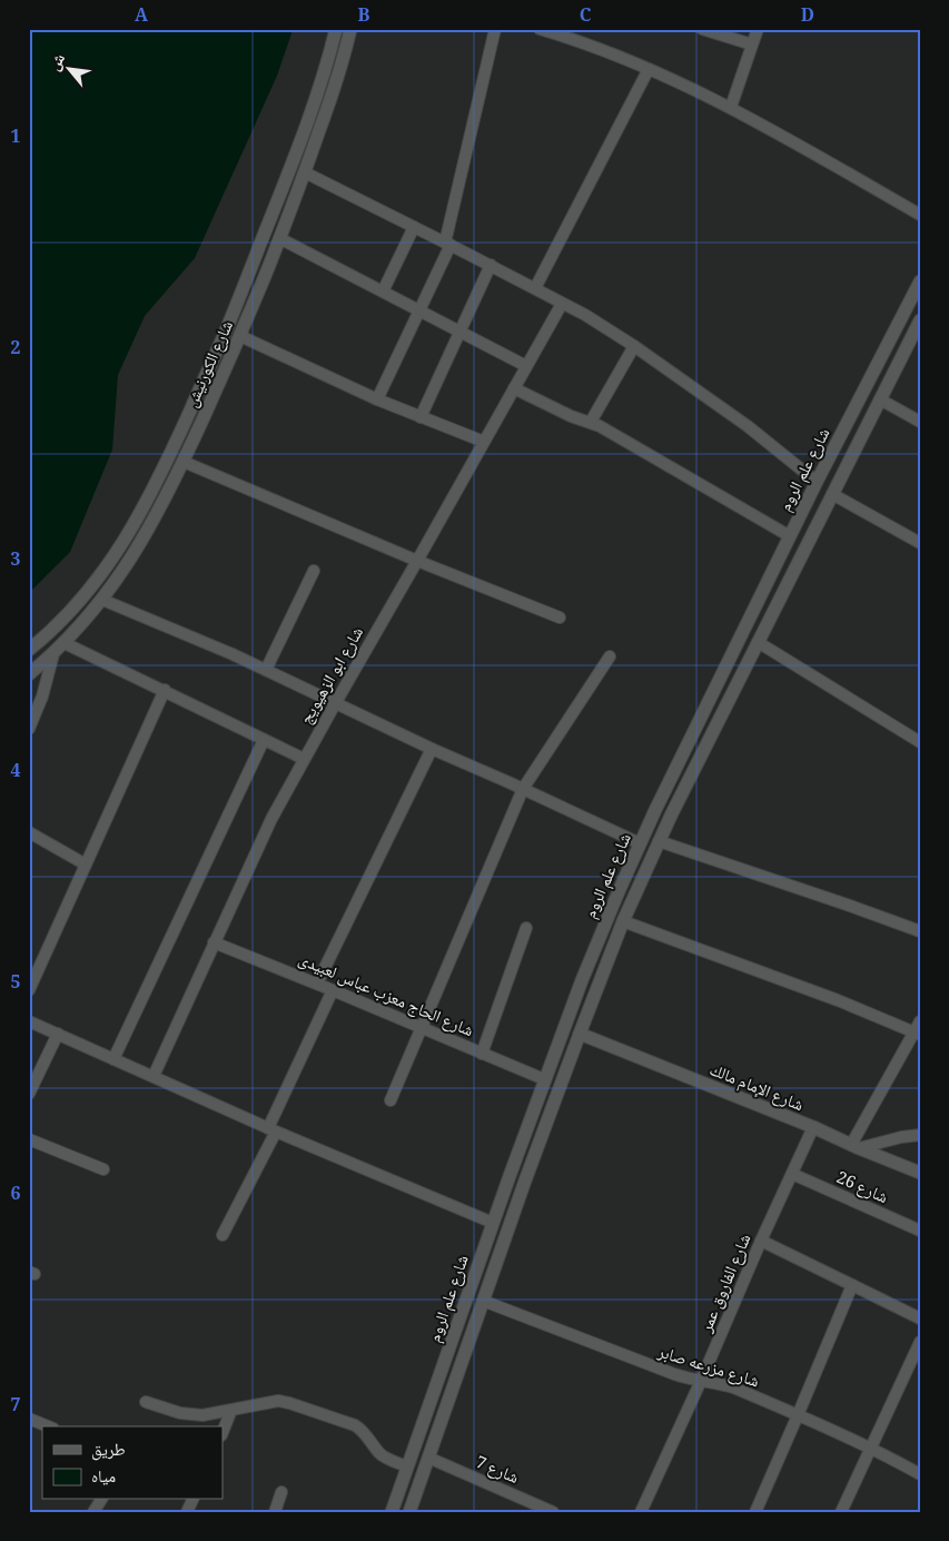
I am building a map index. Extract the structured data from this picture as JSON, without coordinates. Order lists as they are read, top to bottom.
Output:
{
  "streets": {
    "street": [
      "شارع الكورنيش",
      "شارع علم الروم",
      "شارع ابو الزهيويج",
      "شارع الحاج معزب عباس لعبيدى",
      "شارع الإمام مالك",
      "شارع 26",
      "شارع الفاروق عمر",
      "شارع مزرعه صابر",
      "شارع 7"
    ]
  },
  "crossings": [
    ["شارع علم الروم", "شارع الحاج معزب عباس لعبيدى"],
    ["شارع علم الروم", "شارع الإمام مالك"],
    ["شارع علم الروم", "شارع مزرعه صابر"],
    ["شارع علم الروم", "شارع 7"],
    ["شارع ابو الزهيويج", "شارع الحاج معزب عباس لعبيدى"],
    ["شارع الإمام مالك", "شارع الفاروق عمر"],
    ["شارع 26", "شارع الفاروق عمر"],
    ["شارع الفاروق عمر", "شارع مزرعه صابر"]
  ],
  "legend": ["طريق", "مياه"],
  "north": "top left",
  "grid": {
    "columns": [
      "A",
      "B",
      "C",
      "D"
    ],
    "rows": [
      "1",
      "2",
      "3",
      "4",
      "5",
      "6",
      "7"
    ]
  }
}
